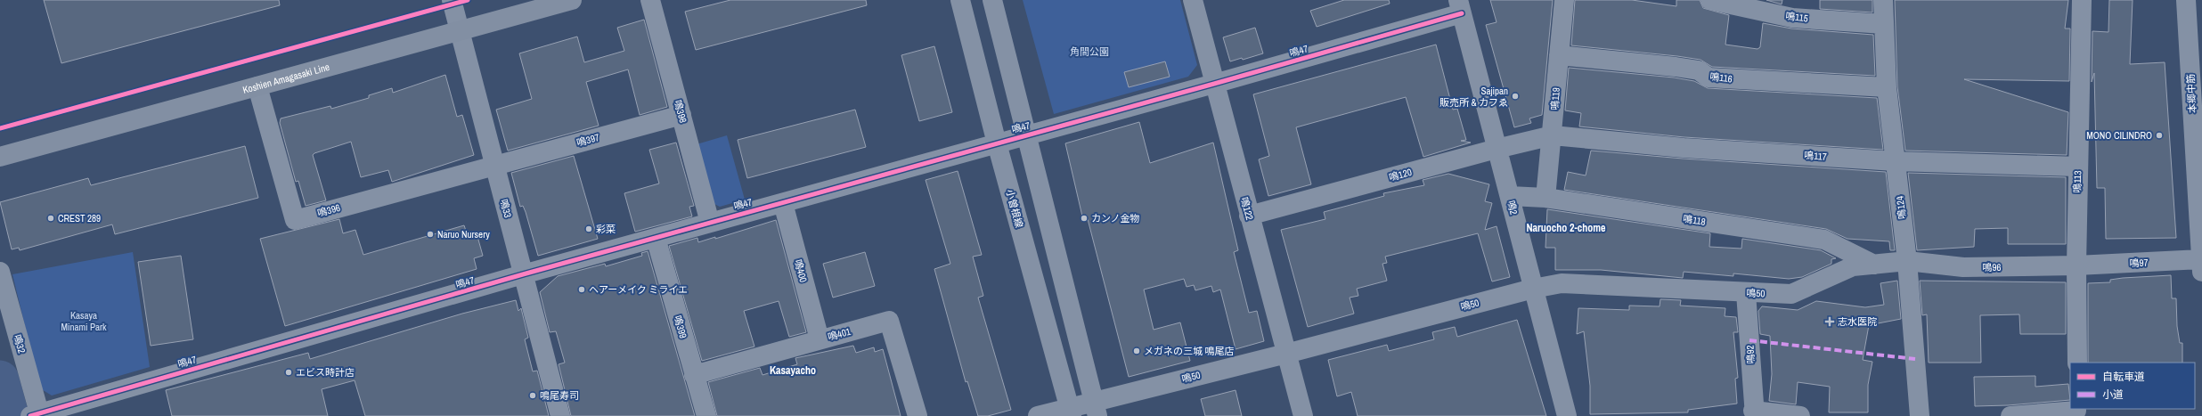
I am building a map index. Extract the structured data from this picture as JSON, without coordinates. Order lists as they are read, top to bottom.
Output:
{
  "streets": {
    "main road": ["Koshien Amagasaki Line"],
    "street": [
      "鳴115",
      "鳴47",
      "鳴116",
      "本郷中筋",
      "鳴119",
      "鳴398",
      "鳴397",
      "鳴117",
      "鳴120",
      "鳴113",
      "鳴2",
      "鳴124",
      "鳴33",
      "小曽根線",
      "鳴122",
      "鳴396",
      "鳴118",
      "鳴97",
      "鳴96",
      "鳴400",
      "鳴50",
      "鳴399",
      "鳴401",
      "鳴32",
      "鳴92"
    ]
  },
  "crossings": [
    ["鳴115", "鳴124"],
    ["鳴47", "鳴398"],
    ["鳴47", "鳴2"],
    ["鳴47", "鳴33"],
    ["鳴47", "小曽根線"],
    ["鳴47", "鳴122"],
    ["鳴47", "鳴400"],
    ["鳴47", "鳴399"],
    ["鳴47", "鳴32"],
    ["鳴116", "鳴119"],
    ["鳴116", "鳴124"],
    ["Koshien Amagasaki Line", "鳴33"],
    ["Koshien Amagasaki Line", "鳴396"],
    ["本郷中筋", "鳴97"],
    ["鳴119", "鳴117"],
    ["鳴119", "鳴120"],
    ["鳴119", "鳴118"],
    ["鳴398", "鳴397"],
    ["鳴397", "鳴33"],
    ["鳴397", "鳴396"],
    ["鳴117", "鳴120"],
    ["鳴117", "鳴113"],
    ["鳴117", "鳴124"],
    ["鳴120", "鳴2"],
    ["鳴120", "鳴122"],
    ["鳴113", "鳴97"],
    ["鳴113", "鳴96"],
    ["鳴2", "鳴118"],
    ["鳴2", "鳴50"],
    ["鳴124", "鳴96"],
    ["鳴124", "鳴50"],
    ["鳴33", "鳴396"],
    ["小曽根線", "鳴50"],
    ["鳴122", "鳴50"],
    ["鳴118", "鳴50"],
    ["鳴97", "鳴96"],
    ["鳴96", "鳴50"],
    ["鳴400", "鳴401"],
    ["鳴50", "鳴92"],
    ["鳴399", "鳴401"]
  ],
  "districts": ["Naruocho 2-chome", "Kasayacho"],
  "parks": ["角間公園", "Kasaya Minami Park"],
  "places": {
    "other": [
      "Sajipan 販売所 & カフゑ",
      "MONO CILINDRO",
      "CREST 289",
      "カンノ金物",
      "彩菜",
      "Naruo Nursery",
      "ヘアーメイク ミライエ",
      "メガネの三城 鳴尾店",
      "エビス時計店",
      "鳴尾寿司"
    ],
    "health": ["志水医院"]
  },
  "legend": ["自転車道", "小道"]
}
